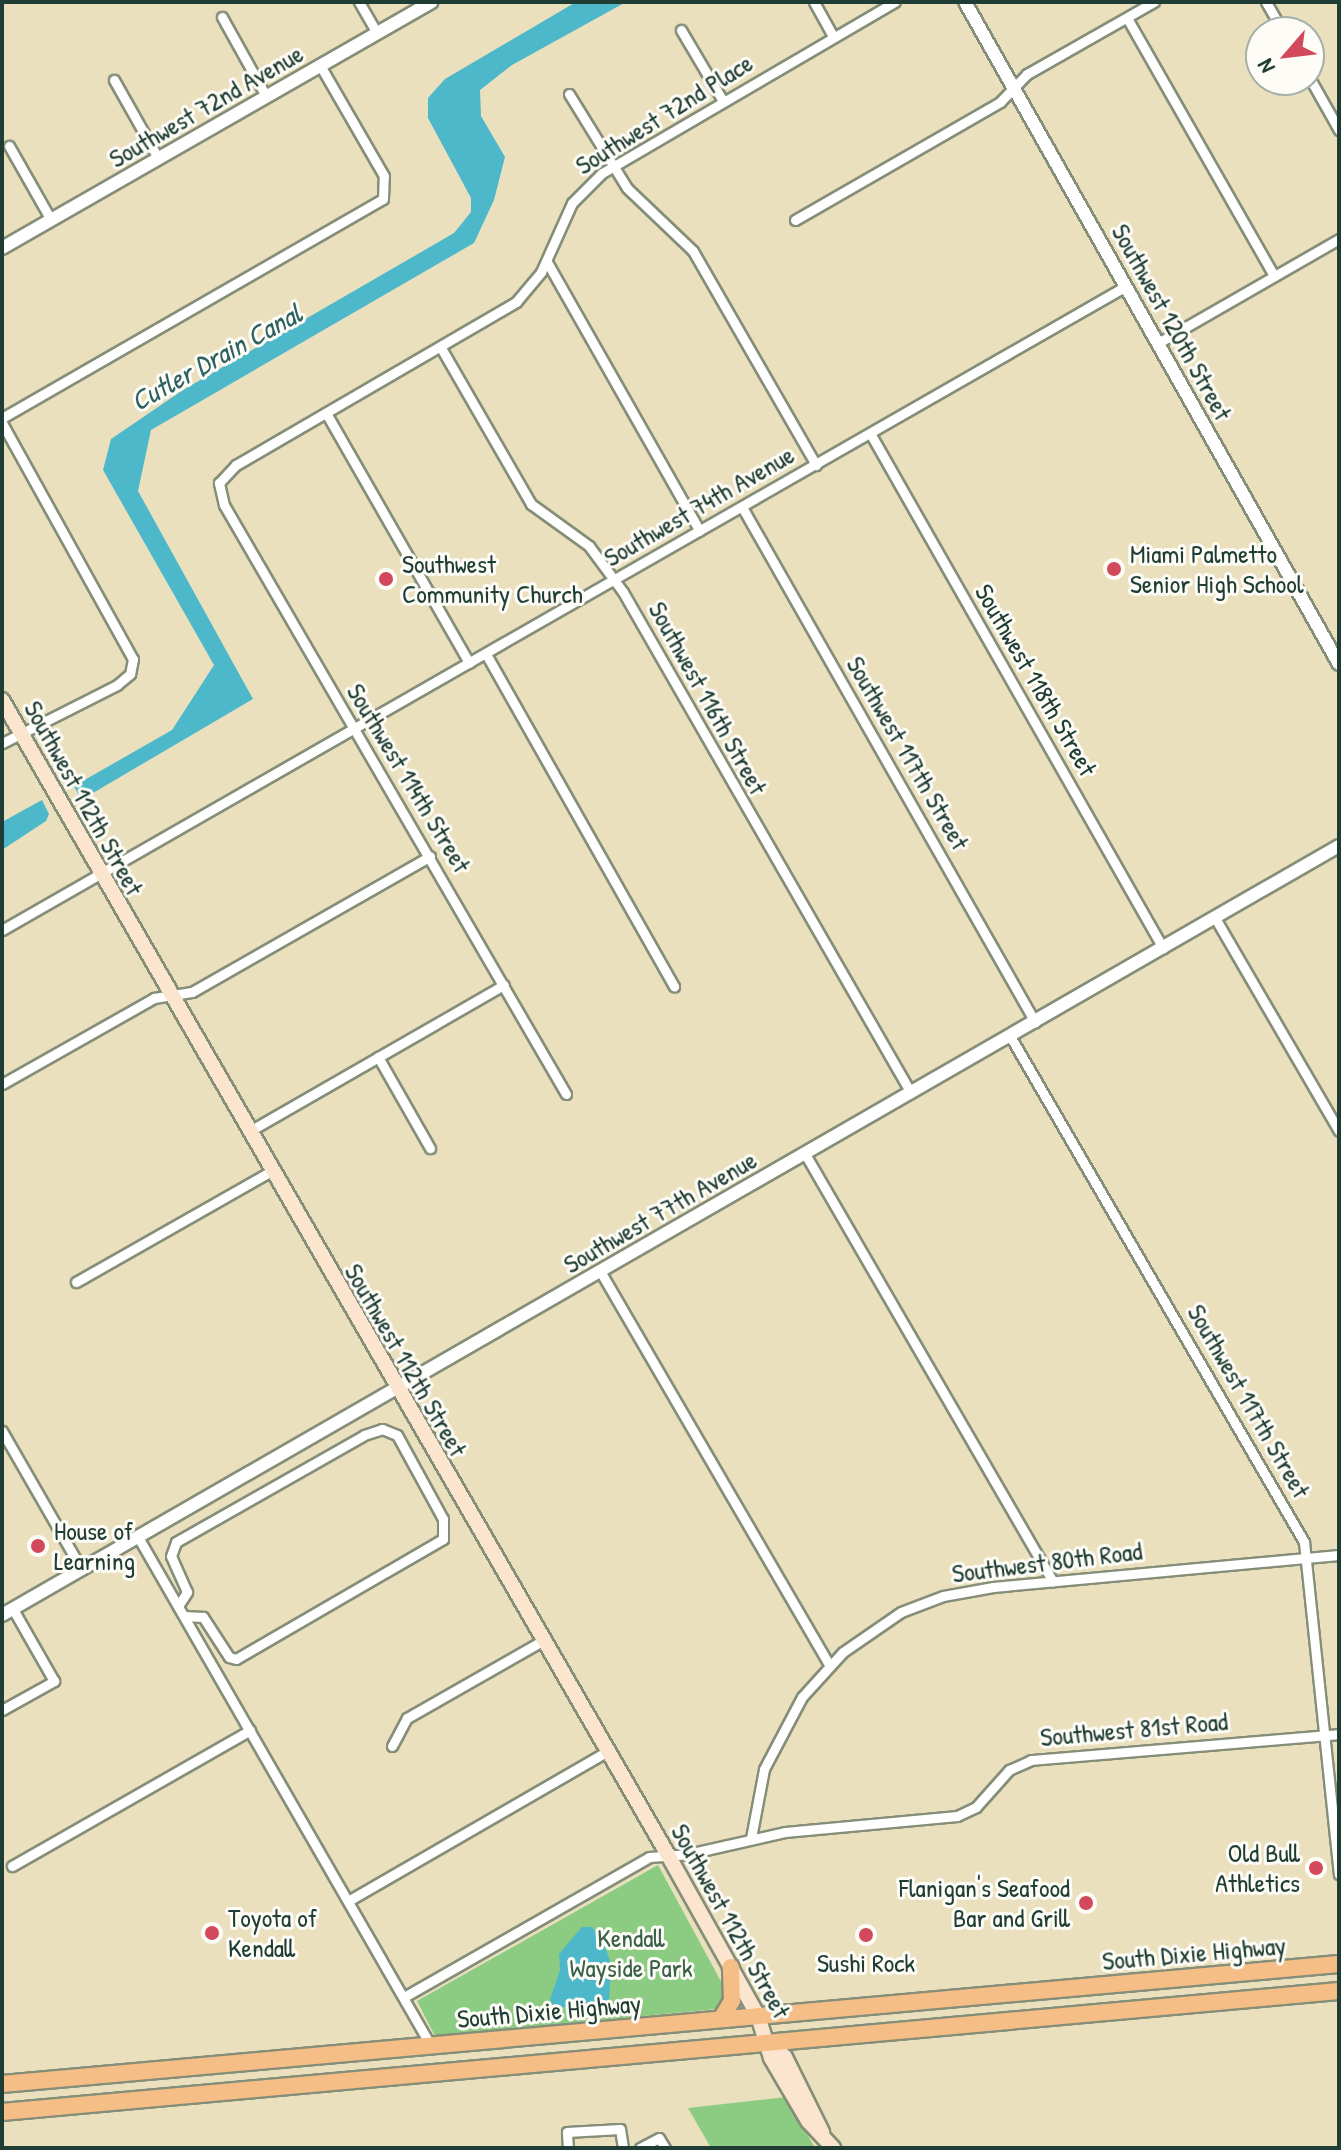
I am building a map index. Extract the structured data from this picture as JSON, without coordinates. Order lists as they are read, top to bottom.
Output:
{
  "streets": {
    "highway": ["South Dixie Highway"],
    "main road": ["Southwest 112th Street"],
    "street": [
      "Southwest 72nd Avenue",
      "Southwest 72nd Place",
      "Southwest 120th Street",
      "Southwest 74th Avenue",
      "Southwest 118th Street",
      "Southwest 116th Street",
      "Southwest 117th Street",
      "Southwest 114th Street",
      "Southwest 77th Avenue",
      "Southwest 80th Road",
      "Southwest 81st Road"
    ]
  },
  "crossings": [
    ["Southwest 72nd Place", "Southwest 116th Street"],
    ["Southwest 72nd Place", "Southwest 114th Street"],
    ["Southwest 120th Street", "Southwest 74th Avenue"],
    ["Southwest 74th Avenue", "Southwest 118th Street"],
    ["Southwest 74th Avenue", "Southwest 116th Street"],
    ["Southwest 74th Avenue", "Southwest 117th Street"],
    ["Southwest 74th Avenue", "Southwest 114th Street"],
    ["Southwest 74th Avenue", "Southwest 112th Street"],
    ["Southwest 118th Street", "Southwest 77th Avenue"],
    ["Southwest 116th Street", "Southwest 77th Avenue"],
    ["Southwest 117th Street", "Southwest 77th Avenue"],
    ["Southwest 117th Street", "Southwest 80th Road"],
    ["Southwest 117th Street", "Southwest 81st Road"],
    ["Southwest 112th Street", "Southwest 77th Avenue"],
    ["Southwest 112th Street", "Southwest 81st Road"],
    ["Southwest 112th Street", "South Dixie Highway"],
    ["Southwest 80th Road", "Southwest 81st Road"]
  ],
  "water": ["Cutler Drain Canal"],
  "parks": ["Kendall Wayside Park"],
  "places": [
    "Miami Palmetto Senior High School",
    "Southwest Community Church",
    "House of Learning",
    "Old Bull Athletics",
    "Flanigan's Seafood Bar and Grill",
    "Toyota of Kendall",
    "Sushi Rock"
  ],
  "north": "bottom left"
}
